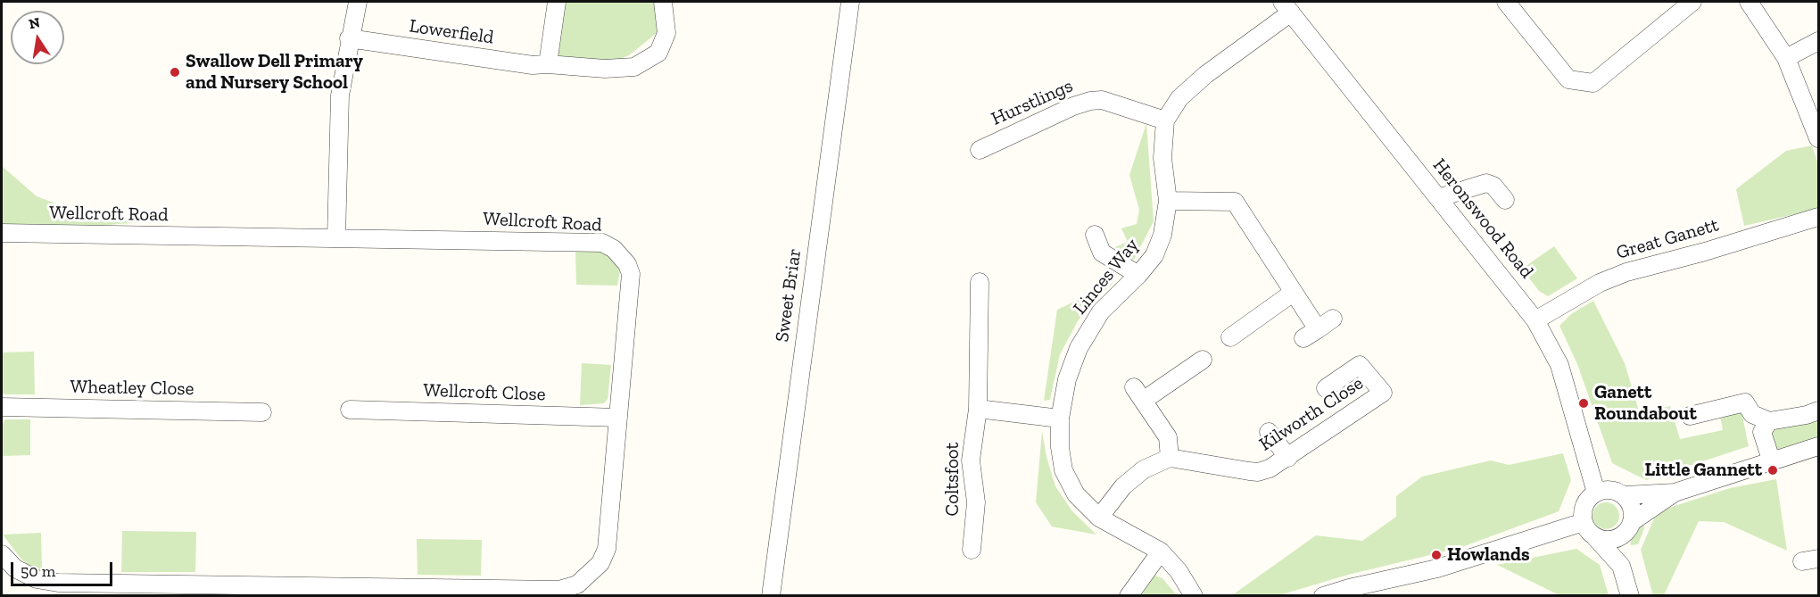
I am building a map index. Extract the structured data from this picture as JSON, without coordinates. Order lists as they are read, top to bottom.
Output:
{
  "streets": {
    "street": [
      "Lowerfield",
      "Hurstlings",
      "Wellcroft Road",
      "Heronswood Road",
      "Great Ganett",
      "Linces Way",
      "Sweet Briar",
      "Wheatley Close",
      "Wellcroft Close",
      "Kilworth Close",
      "Coltsfoot"
    ]
  },
  "crossings": [
    ["Hurstlings", "Linces Way"],
    ["Wellcroft Road", "Wellcroft Close"],
    ["Heronswood Road", "Great Ganett"],
    ["Heronswood Road", "Linces Way"]
  ],
  "places": [
    "Swallow Dell Primary and Nursery School",
    "Ganett Roundabout",
    "Little Gannett",
    "Howlands"
  ],
  "scale_bar": "50 m",
  "north": "top"
}
